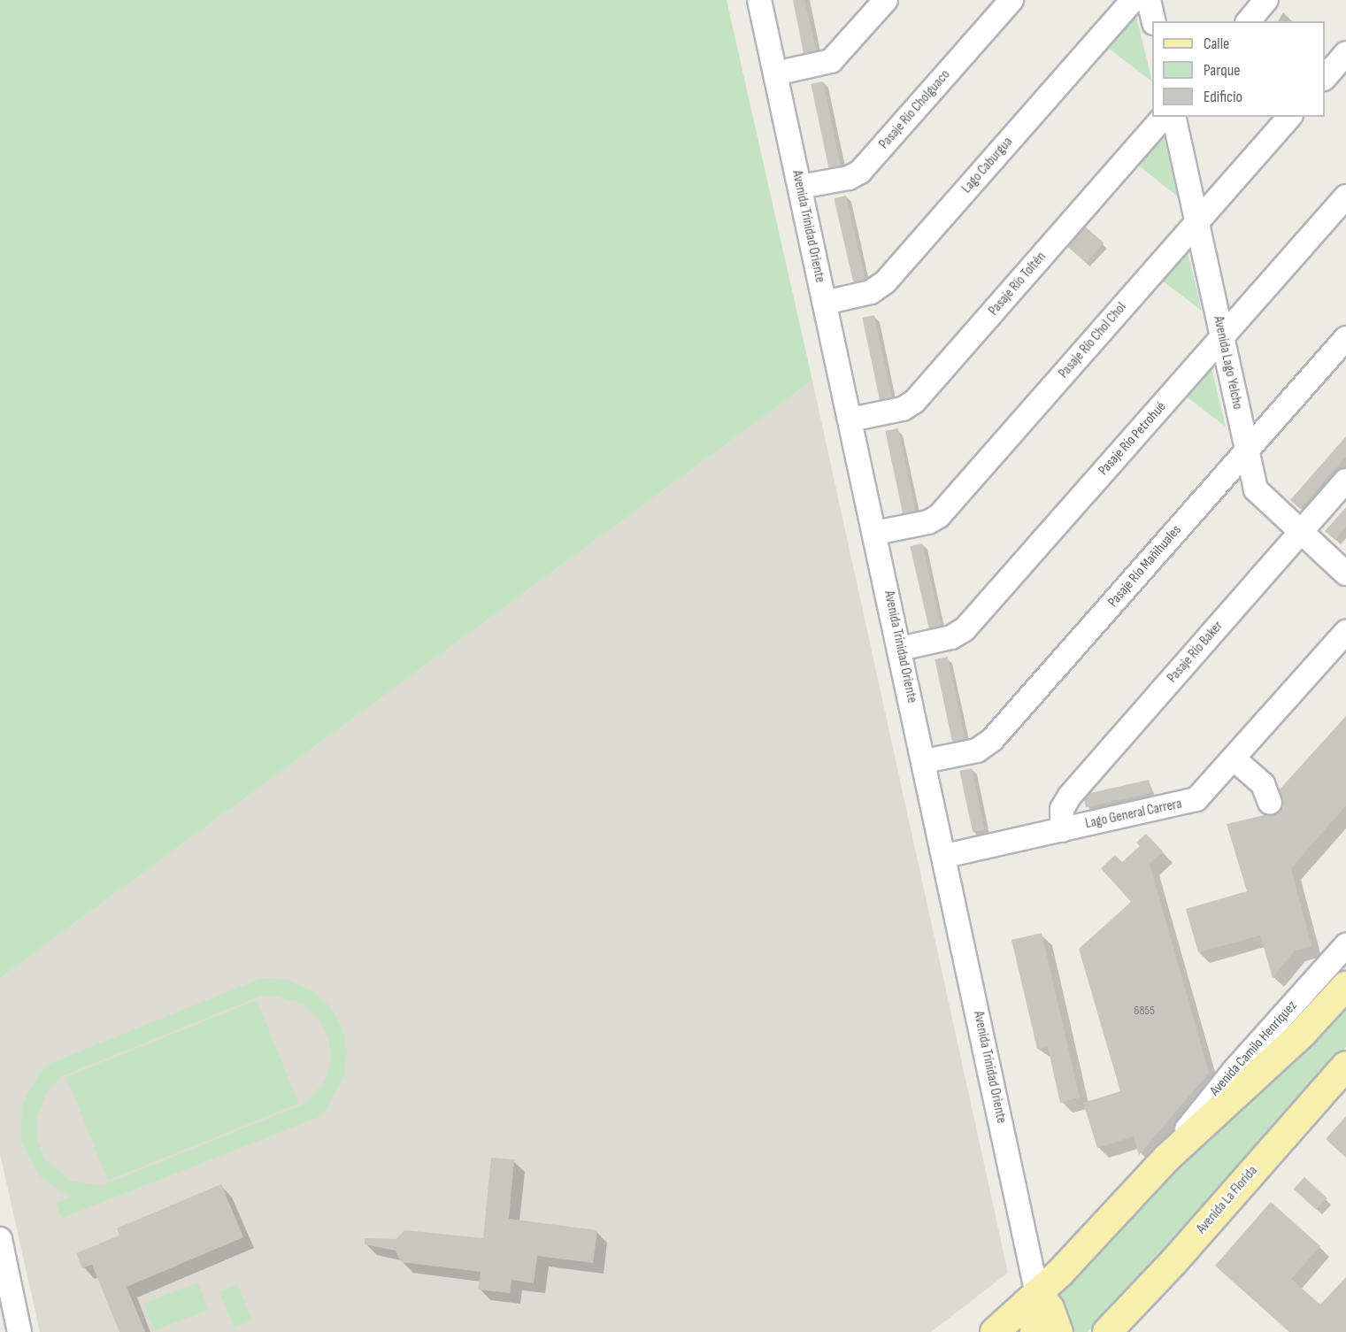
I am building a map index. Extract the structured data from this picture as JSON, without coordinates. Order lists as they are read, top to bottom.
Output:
{
  "streets": {
    "main road": ["Avenida Trinidad Oriente", "Avenida Camilo Henríquez", "Avenida La Florida"],
    "street": [
      "Pasaje Río Cholguaco",
      "Lago Caburgua",
      "Pasaje Río Toltén",
      "Pasaje Río Chol Chol",
      "Avenida Lago Yelcho",
      "Pasaje Río Petrohué",
      "Pasaje Río Mañihuales",
      "Pasaje Río Baker",
      "Lago General Carrera"
    ]
  },
  "crossings": [
    ["Pasaje Río Cholguaco", "Avenida Trinidad Oriente"],
    ["Lago Caburgua", "Avenida Trinidad Oriente"],
    ["Avenida Trinidad Oriente", "Pasaje Río Toltén"],
    ["Avenida Trinidad Oriente", "Pasaje Río Chol Chol"],
    ["Avenida Trinidad Oriente", "Pasaje Río Petrohué"],
    ["Avenida Trinidad Oriente", "Pasaje Río Mañihuales"],
    ["Avenida Trinidad Oriente", "Lago General Carrera"],
    ["Avenida Trinidad Oriente", "Avenida Camilo Henríquez"],
    ["Pasaje Río Chol Chol", "Avenida Lago Yelcho"],
    ["Avenida Lago Yelcho", "Pasaje Río Petrohué"],
    ["Avenida Lago Yelcho", "Pasaje Río Mañihuales"],
    ["Avenida Lago Yelcho", "Pasaje Río Baker"],
    ["Pasaje Río Baker", "Lago General Carrera"]
  ],
  "house_numbers": ["6855"],
  "legend": ["Calle", "Parque", "Edificio"]
}
